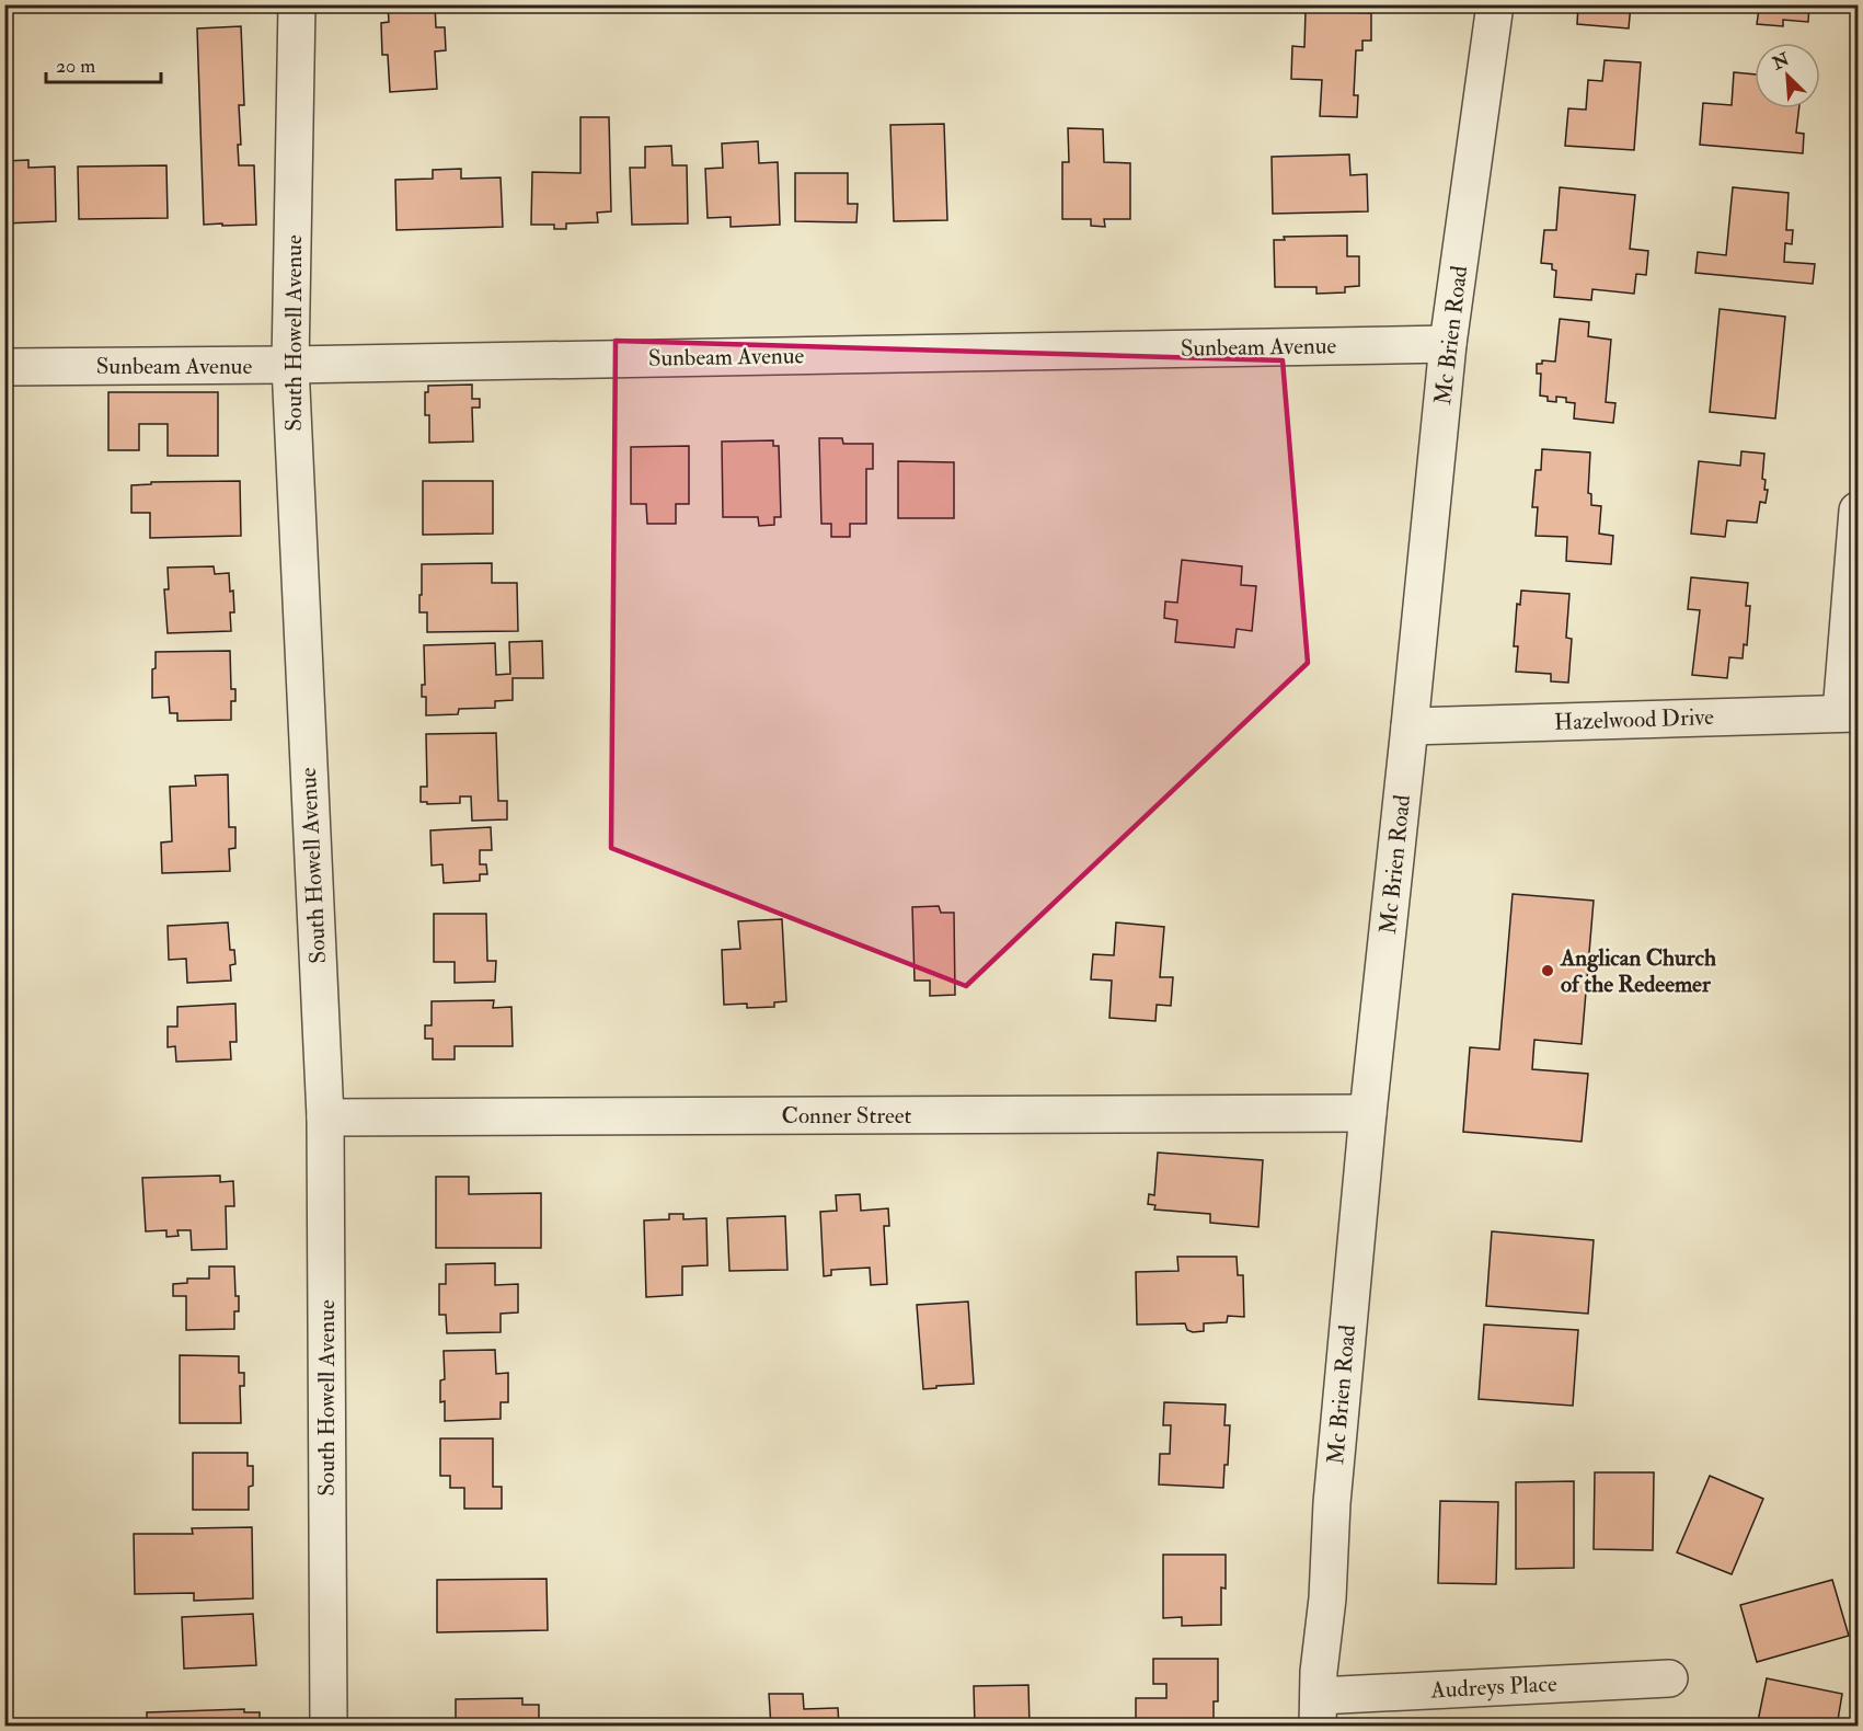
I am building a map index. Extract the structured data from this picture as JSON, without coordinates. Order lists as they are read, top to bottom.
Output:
{
  "streets": {
    "street": [
      "South Howell Avenue",
      "Mc Brien Road",
      "Sunbeam Avenue",
      "Hazelwood Drive",
      "Conner Street",
      "Audreys Place"
    ]
  },
  "crossings": [
    ["South Howell Avenue", "Sunbeam Avenue"],
    ["South Howell Avenue", "Conner Street"],
    ["Mc Brien Road", "Sunbeam Avenue"],
    ["Mc Brien Road", "Hazelwood Drive"],
    ["Mc Brien Road", "Conner Street"],
    ["Mc Brien Road", "Audreys Place"]
  ],
  "places": ["Anglican Church of the Redeemer"],
  "scale_bar": "20 m",
  "north": "top left"
}
